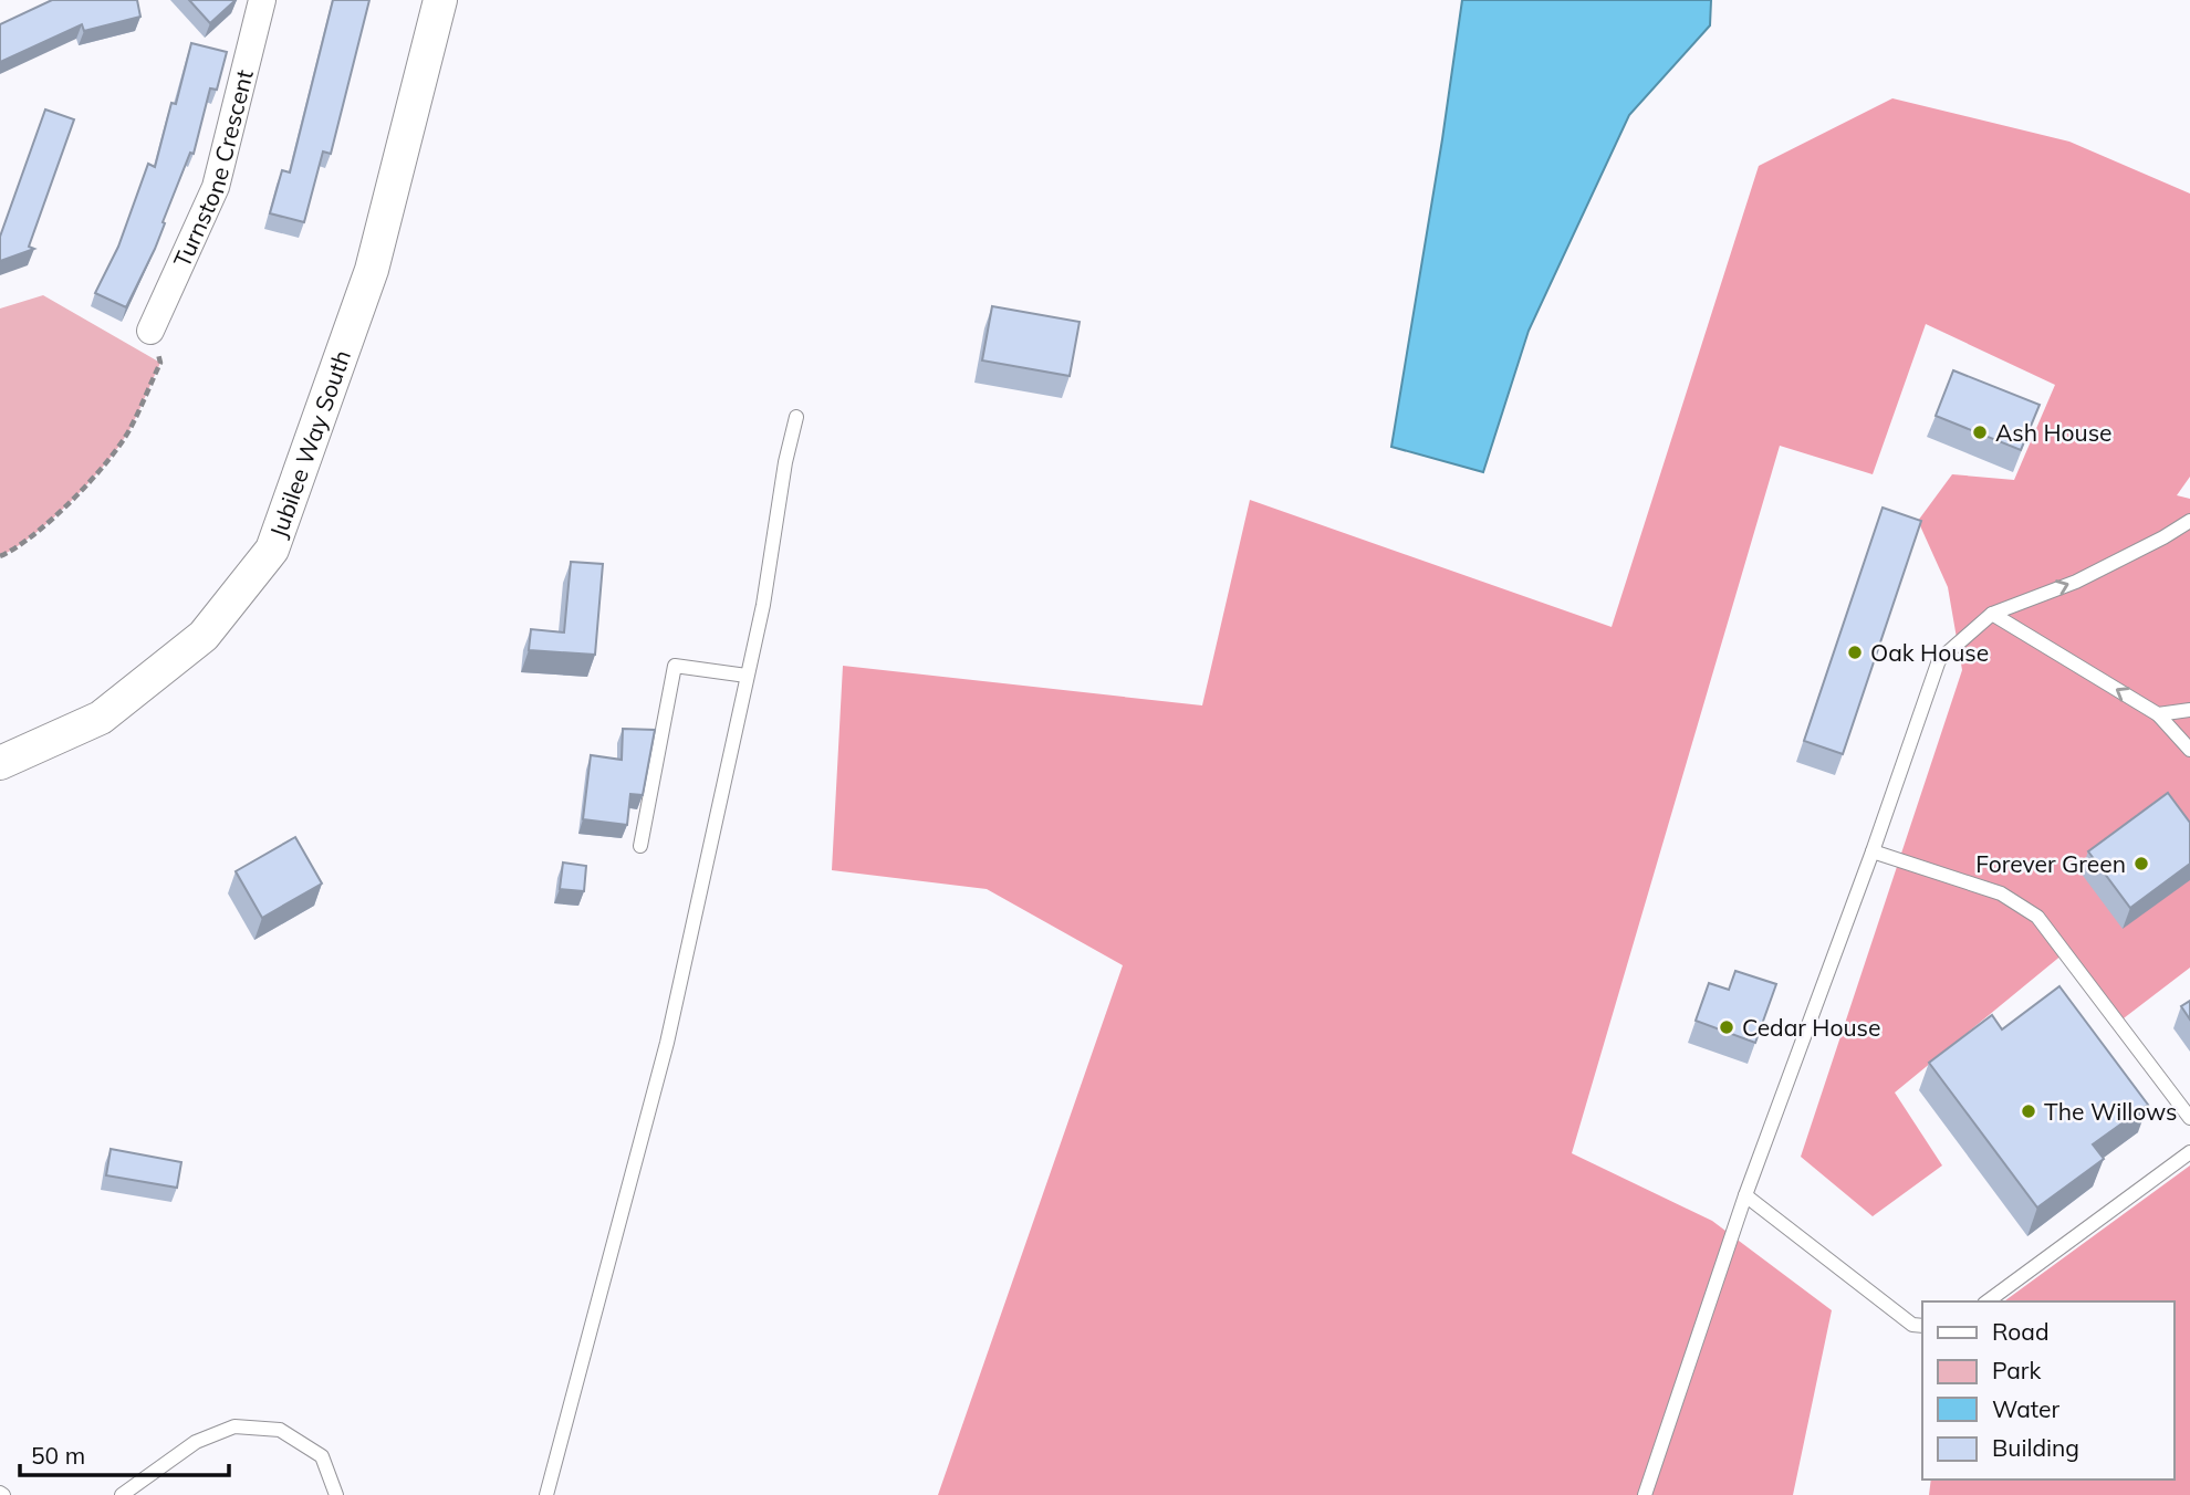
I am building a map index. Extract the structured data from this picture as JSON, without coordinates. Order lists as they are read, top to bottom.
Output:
{
  "streets": {
    "street": ["Turnstone Crescent", "Jubilee Way South"]
  },
  "places": [
    "Ash House",
    "Oak House",
    "Forever Green",
    "Cedar House",
    "The Willows"
  ],
  "legend": [
    "Road",
    "Park",
    "Water",
    "Building"
  ],
  "scale_bar": "50 m"
}
